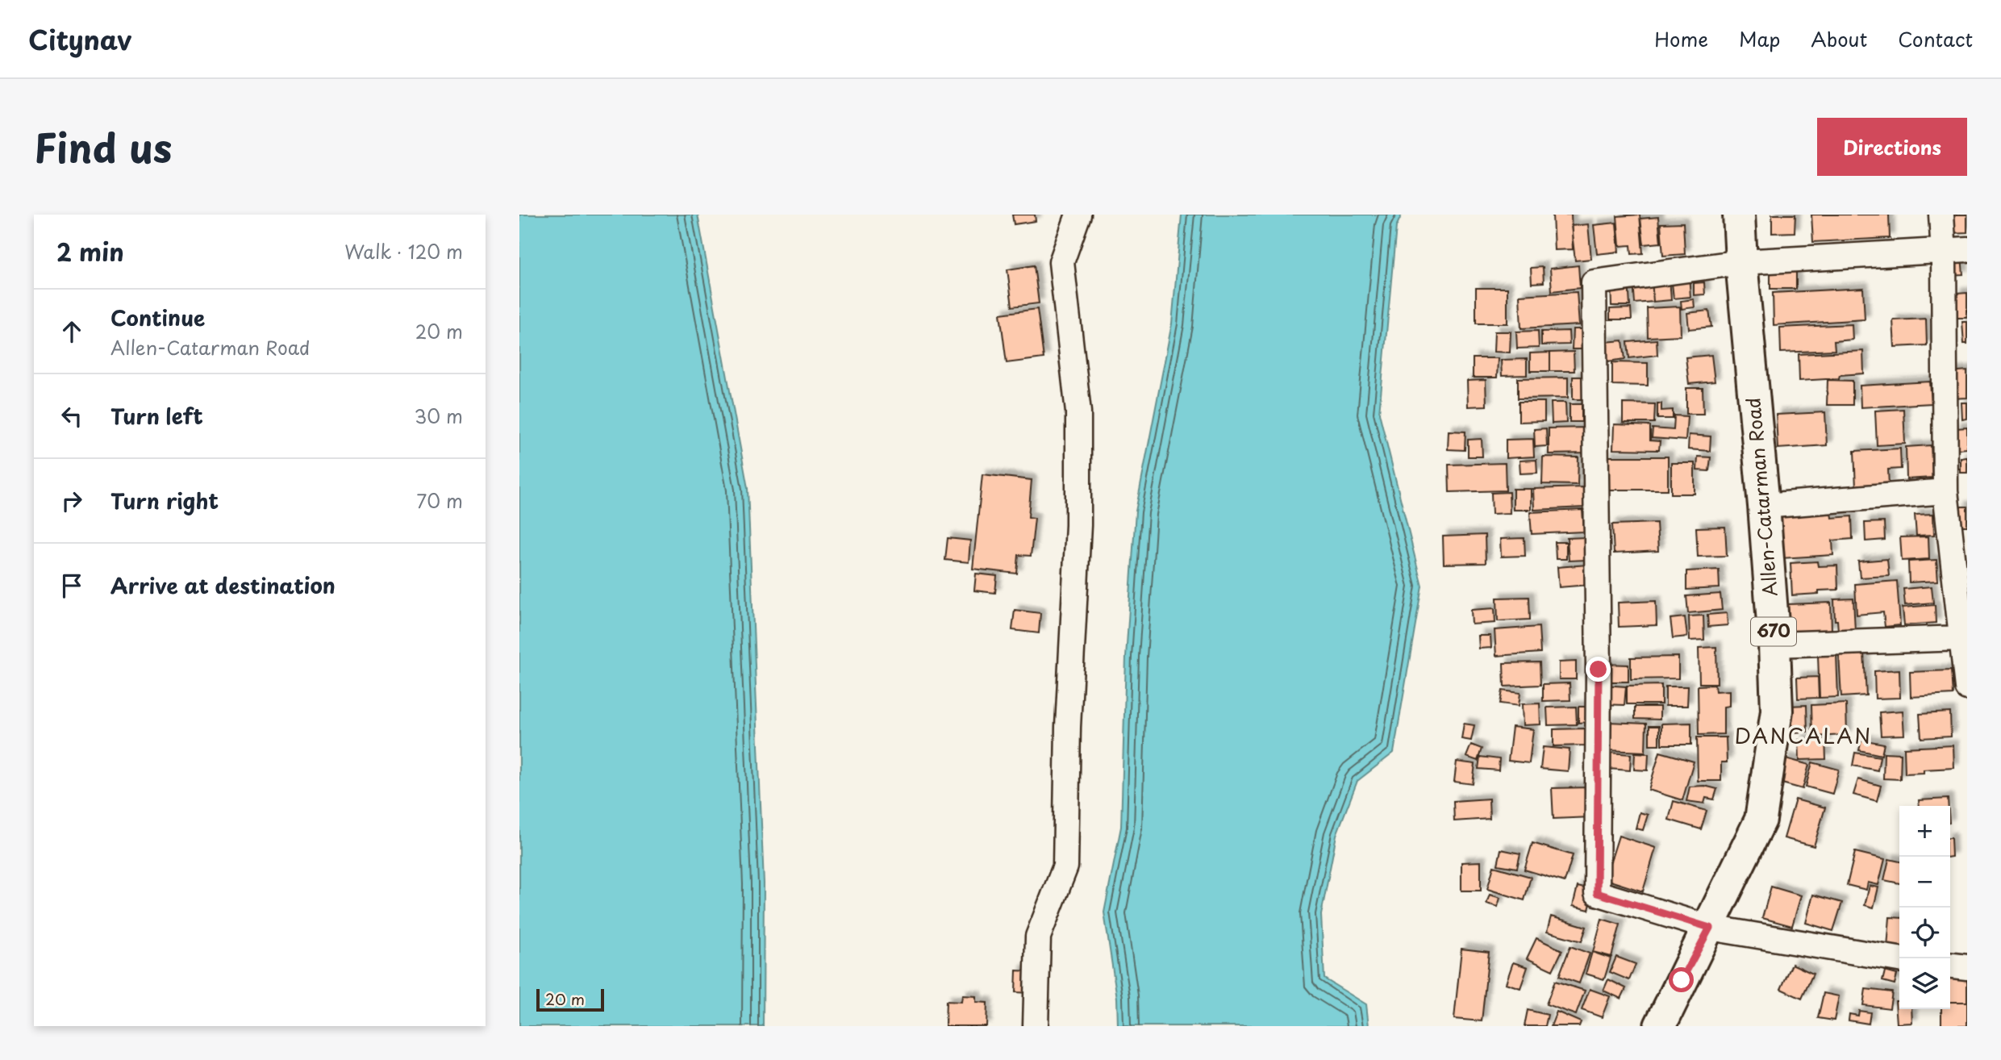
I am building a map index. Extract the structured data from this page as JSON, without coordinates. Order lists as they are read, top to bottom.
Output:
{
  "streets": {
    "main road": ["Allen-Catarman Road", "670"]
  },
  "districts": ["DANCALAN"],
  "scale_bar": "20 m",
  "page": {
    "header": "Citynav",
    "nav": [
      "Home",
      "Map",
      "About",
      "Contact"
    ],
    "title": "Find us",
    "buttons": "Directions",
    "heading": ["2 min", "Walk · 120 m"],
    "list": [
      ["Continue", "Allen-Catarman Road", "20 m"],
      ["Turn left", "30 m"],
      ["Turn right", "70 m"],
      "Arrive at destination"
    ],
    "map_buttons": ["+", "−"],
    "scale": "20 m"
  }
}
